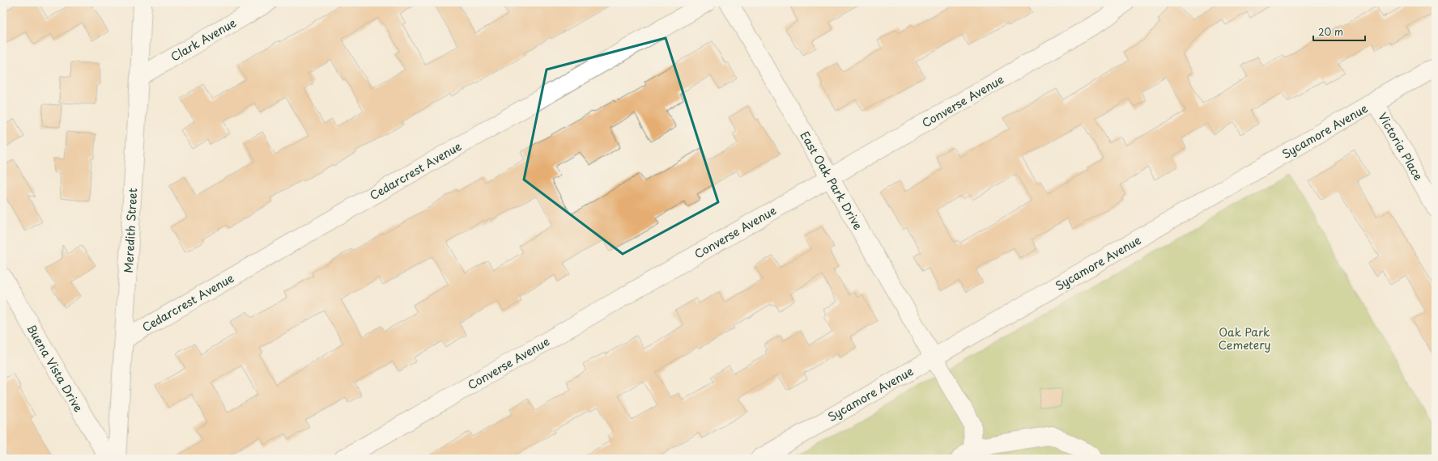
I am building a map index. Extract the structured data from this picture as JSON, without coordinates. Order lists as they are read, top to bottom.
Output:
{
  "streets": {
    "street": [
      "Clark Avenue",
      "Converse Avenue",
      "Sycamore Avenue",
      "Victoria Place",
      "Cedarcrest Avenue",
      "East Oak Park Drive",
      "Meredith Street",
      "Buena Vista Drive"
    ]
  },
  "crossings": [
    ["Clark Avenue", "Meredith Street"],
    ["Converse Avenue", "East Oak Park Drive"],
    ["Sycamore Avenue", "Victoria Place"],
    ["Sycamore Avenue", "East Oak Park Drive"],
    ["Cedarcrest Avenue", "Meredith Street"]
  ],
  "parks": ["Oak Park Cemetery"],
  "scale_bar": "20 m"
}
